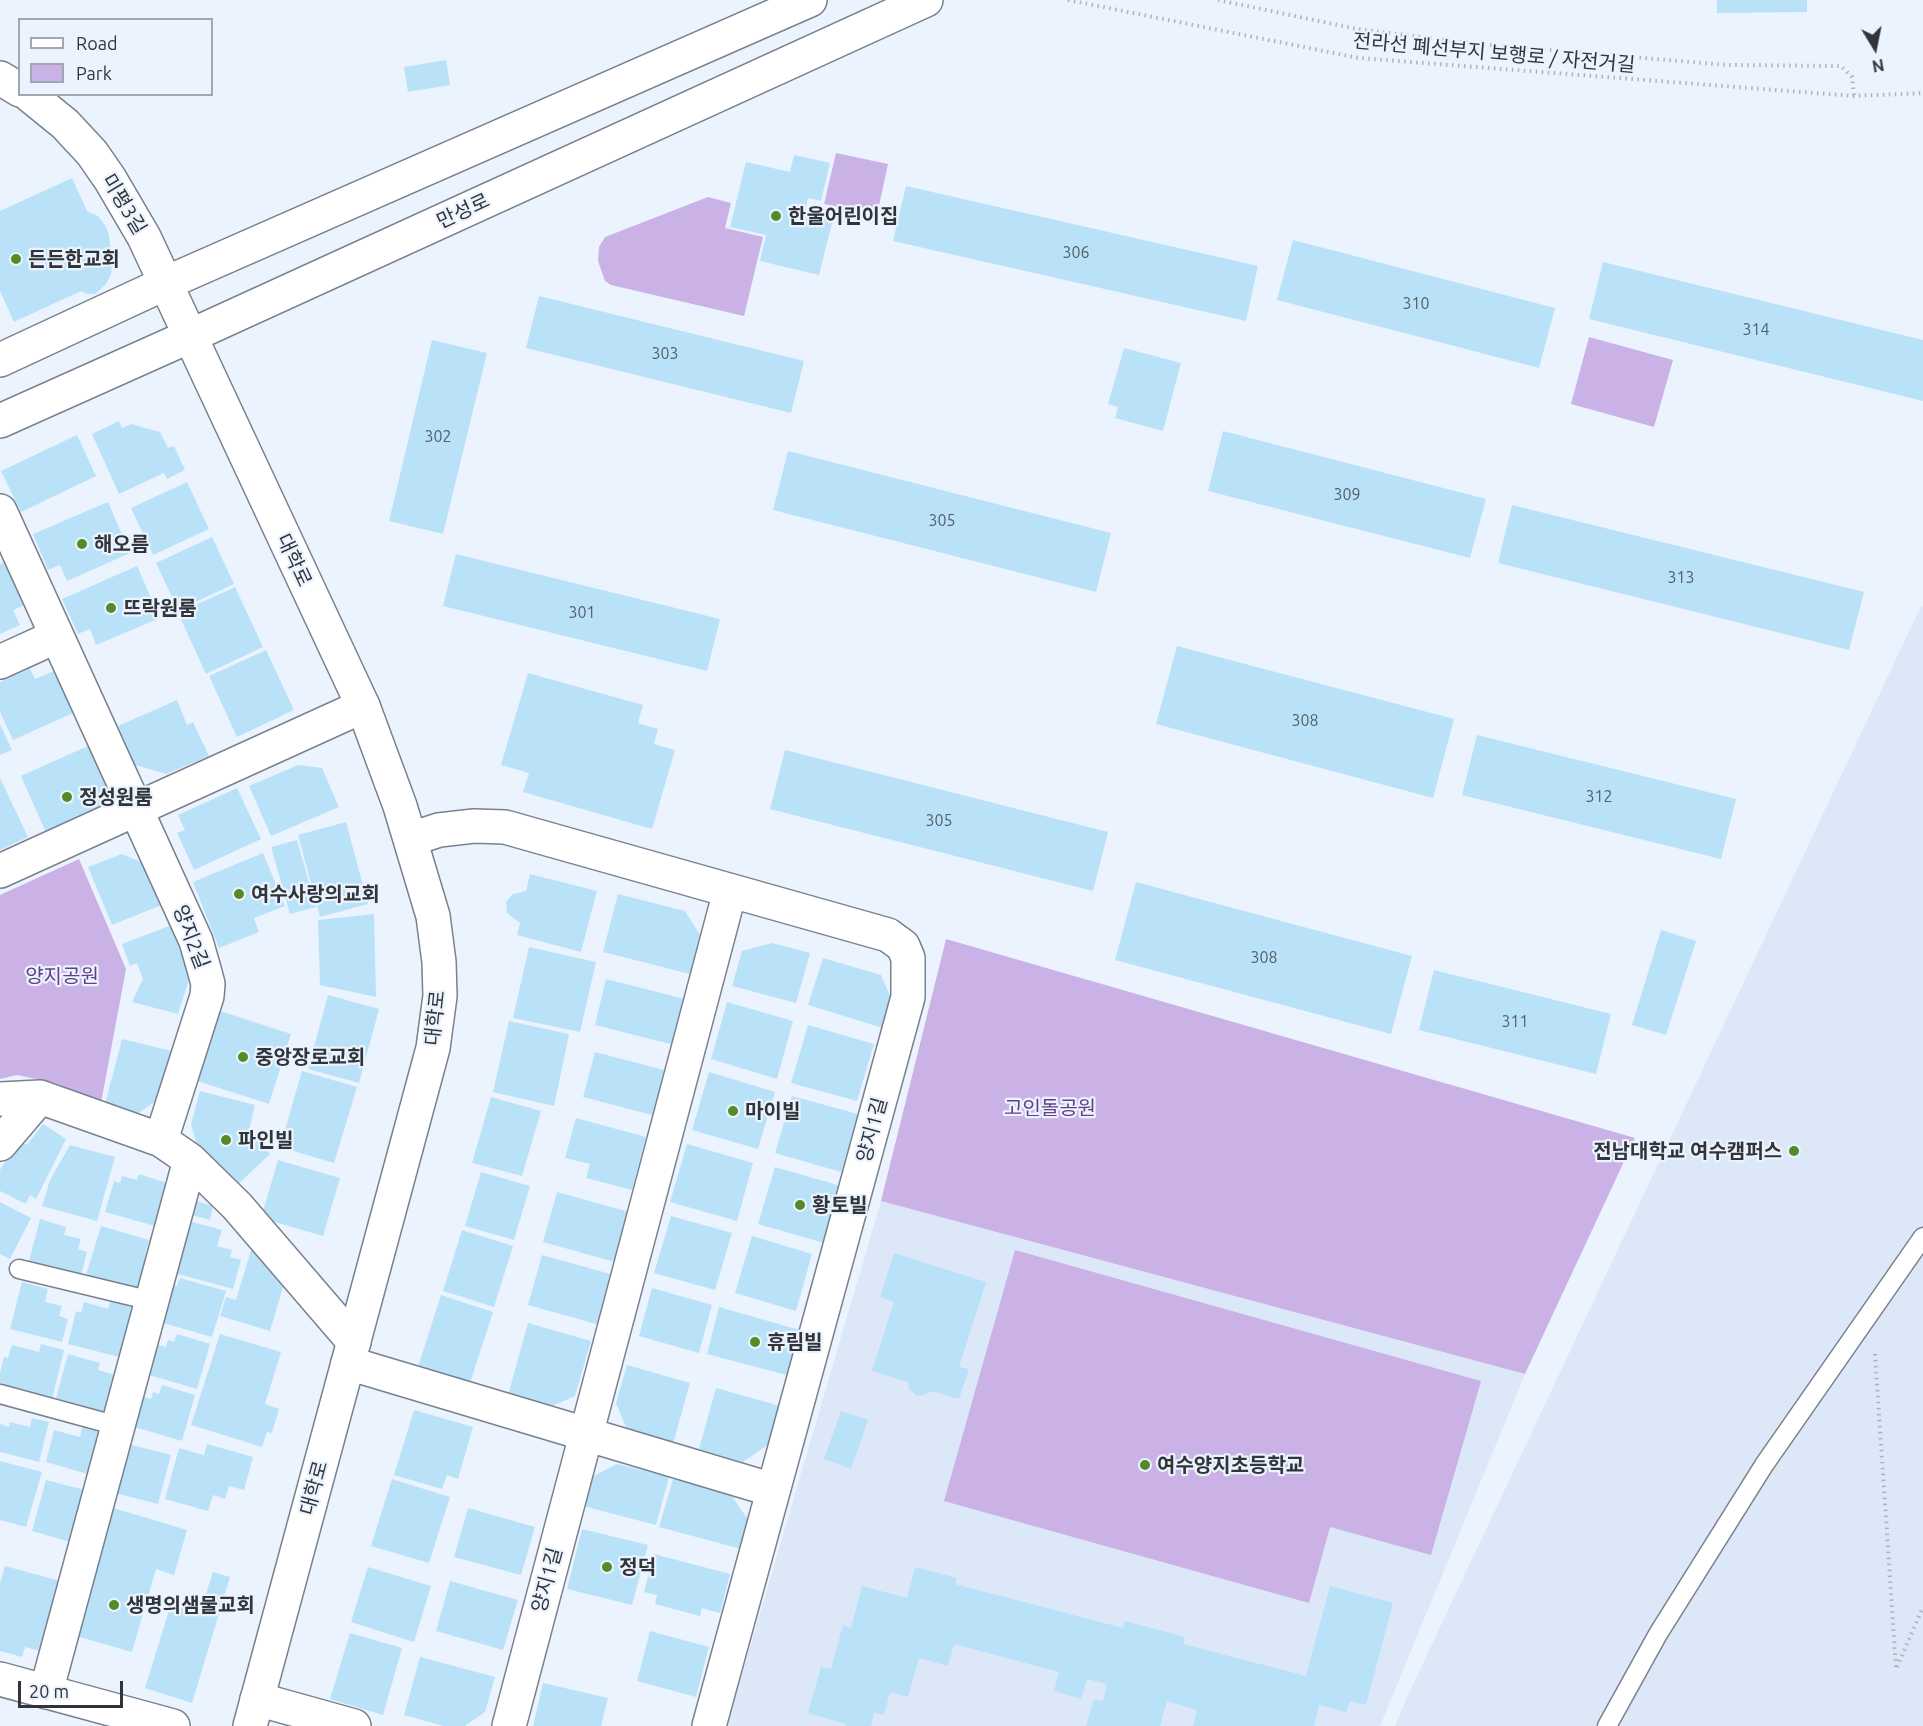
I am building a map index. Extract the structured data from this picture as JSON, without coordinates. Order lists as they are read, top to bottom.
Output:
{
  "streets": {
    "street": [
      "미평3길",
      "만성로",
      "대학로",
      "양지2길",
      "양지1길"
    ],
    "path": ["전라선 폐선부지 보행로 / 자전거길"]
  },
  "crossings": [
    ["미평3길", "만성로"],
    ["미평3길", "대학로"],
    ["만성로", "대학로"],
    ["대학로", "양지1길"]
  ],
  "parks": ["양지공원", "고인돌공원"],
  "places": [
    "한울어린이집",
    "든든한교회",
    "해오름",
    "뜨락원룸",
    "정성원룸",
    "여수사랑의교회",
    "중앙장로교회",
    "마이빌",
    "파인빌",
    "전남대학교 여수캠퍼스",
    "황토빌",
    "휴림빌",
    "여수양지초등학교",
    "정덕",
    "생명의샘물교회"
  ],
  "house_numbers": [
    "306",
    "310",
    "314",
    "303",
    "302",
    "309",
    "305",
    "313",
    "301",
    "308",
    "312",
    "305",
    "308",
    "311"
  ],
  "legend": ["Road", "Park"],
  "scale_bar": "20 m",
  "north": "bottom"
}
